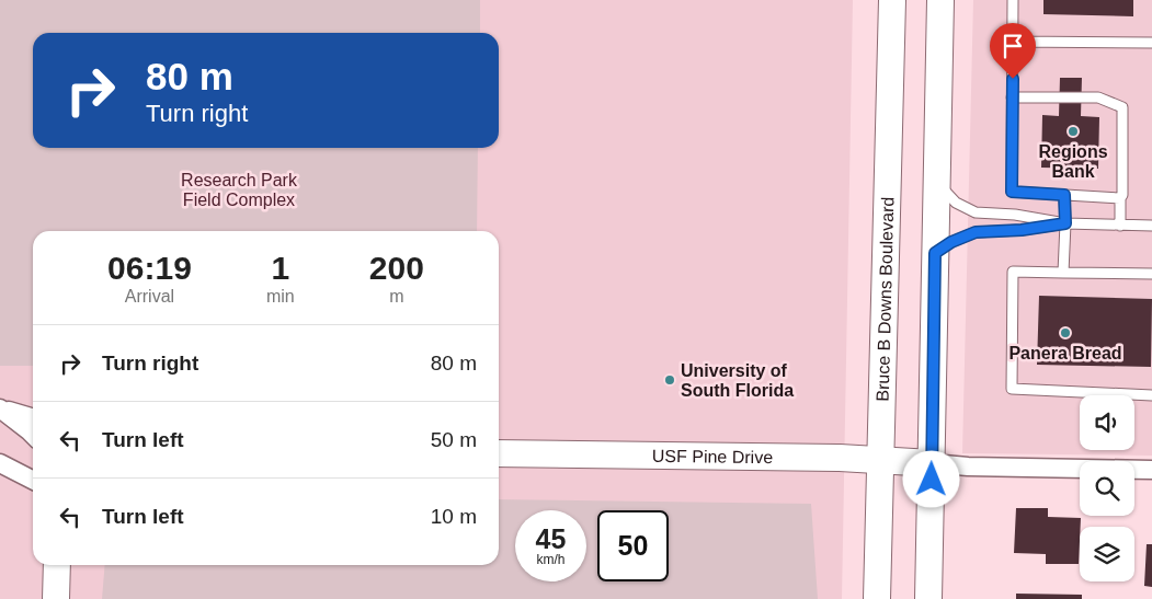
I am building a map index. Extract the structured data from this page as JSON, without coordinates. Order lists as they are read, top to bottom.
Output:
{
  "streets": {
    "main road": ["Bruce B Downs Boulevard", "USF Pine Drive"]
  },
  "crossings": [
    ["Bruce B Downs Boulevard", "USF Pine Drive"]
  ],
  "parks": ["Research Park Field Complex"],
  "places": ["Regions Bank", "Panera Bread", "University of South Florida"],
  "page": {
    "turn": ["80 m", "Turn right"],
    "eta": [
      "06:19",
      "Arrival",
      "1",
      "min",
      "200",
      "m"
    ],
    "list": [
      {
        "name": "Turn right",
        "value": "80 m"
      },
      {
        "name": "Turn left",
        "value": "50 m"
      },
      {
        "name": "Turn left",
        "value": "10 m"
      }
    ],
    "speed": "45 km/h",
    "limit": "50"
  }
}
